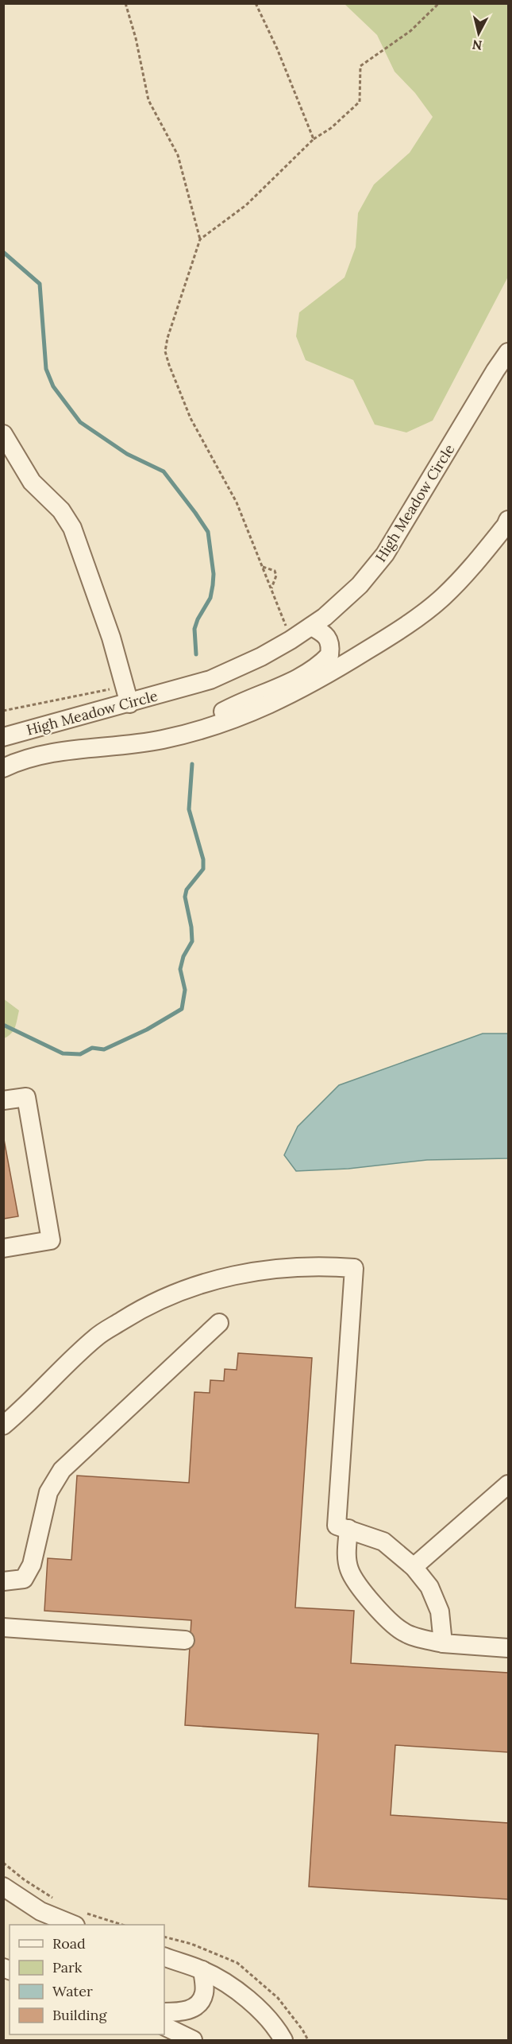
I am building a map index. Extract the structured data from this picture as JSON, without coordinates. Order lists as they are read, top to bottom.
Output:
{
  "streets": {
    "street": ["High Meadow Circle"]
  },
  "legend": [
    "Road",
    "Park",
    "Water",
    "Building"
  ],
  "north": "bottom"
}
